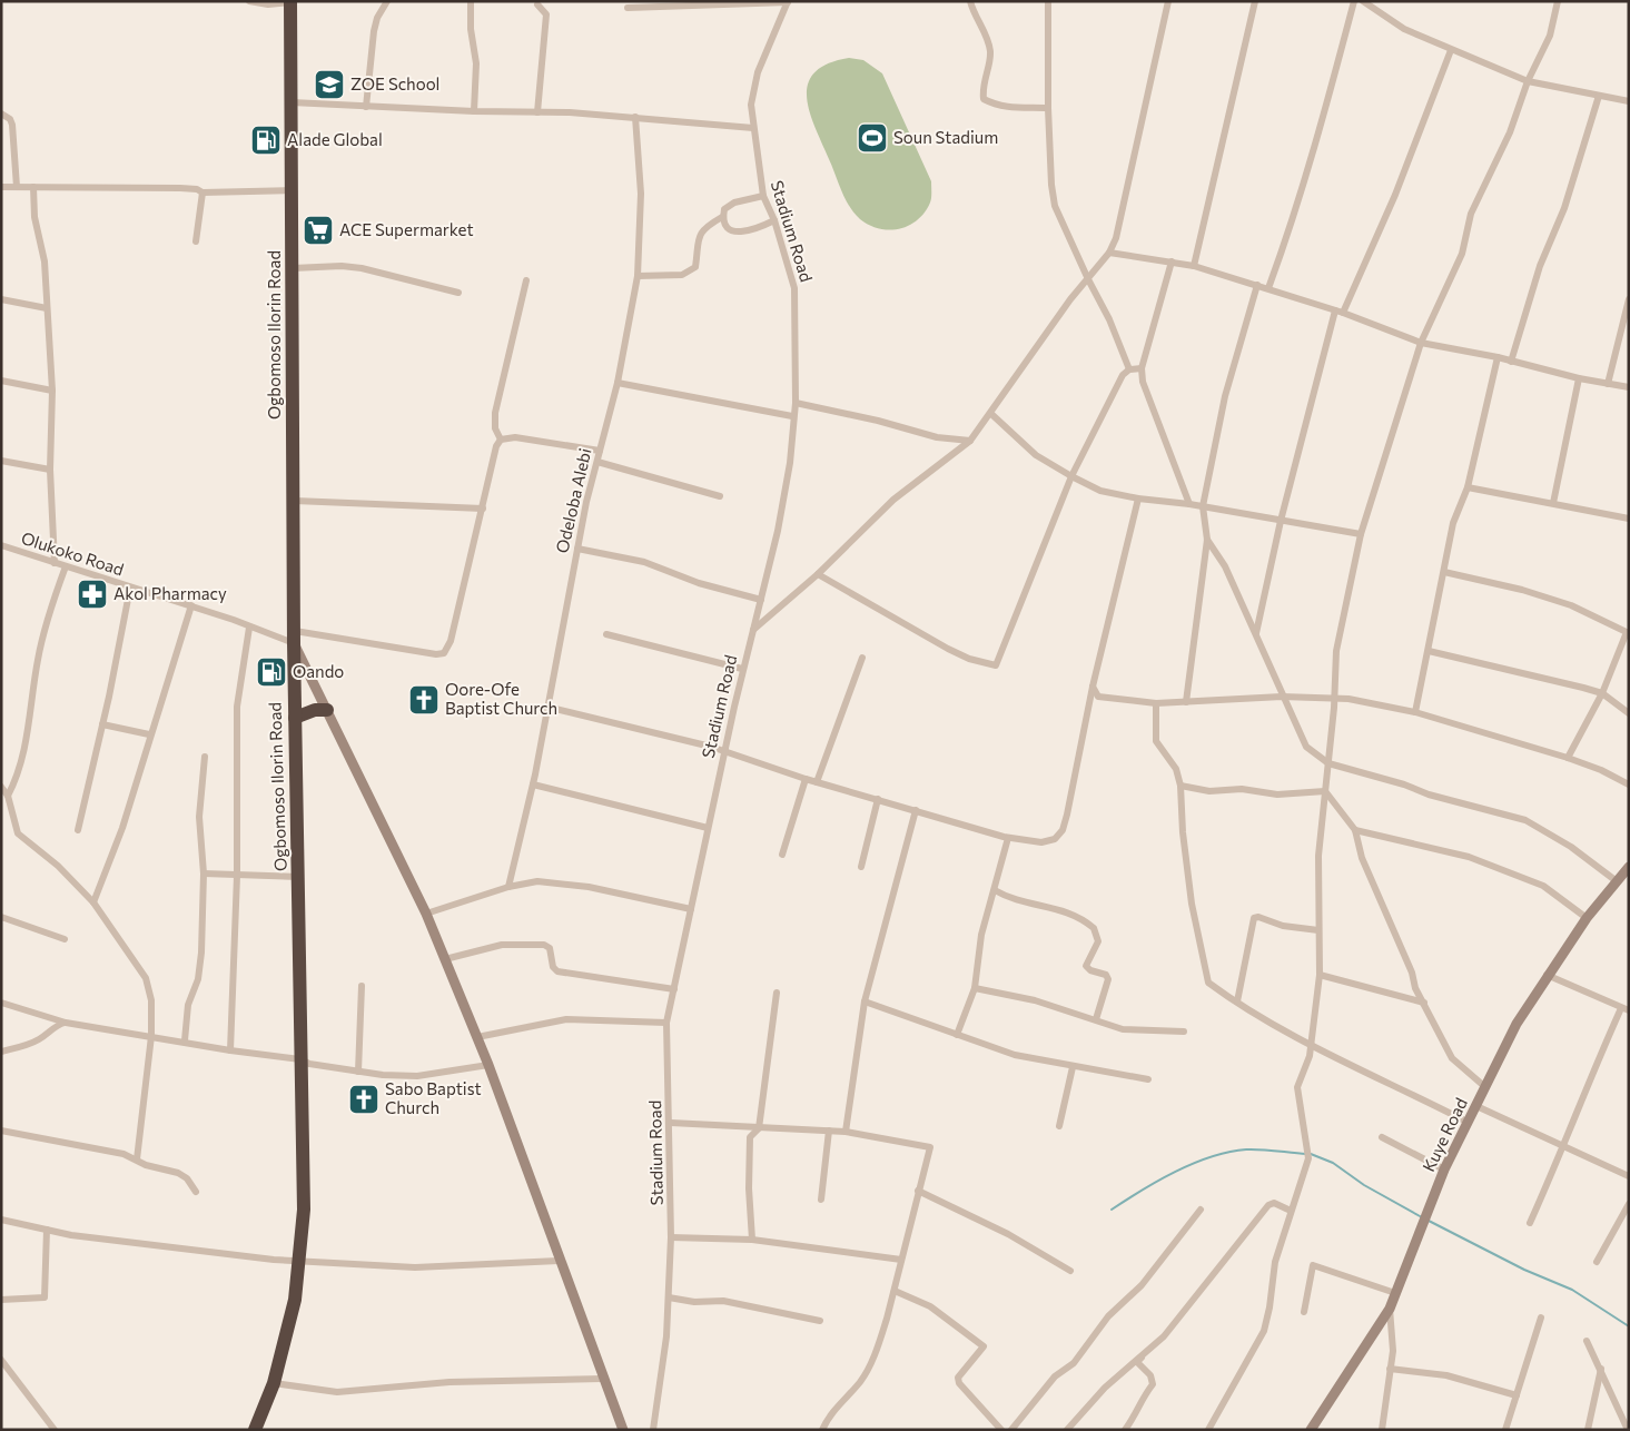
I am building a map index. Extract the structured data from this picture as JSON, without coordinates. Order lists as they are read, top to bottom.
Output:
{
  "streets": {
    "highway": ["Ogbomoso Ilorin Road"],
    "main road": ["Kuye Road"],
    "street": ["Stadium Road", "Odeloba Alebi", "Olukoko Road"]
  },
  "crossings": [
    ["Ogbomoso Ilorin Road", "Olukoko Road"]
  ],
  "places": {
    "school or university": ["ZOE School"],
    "sports": ["Soun Stadium"],
    "fuel station": ["Alade Global", "Oando"],
    "supermarket": ["ACE Supermarket"],
    "pharmacy": ["Akol Pharmacy"],
    "church": ["Oore-Ofe Baptist Church", "Sabo Baptist Church"]
  }
}
